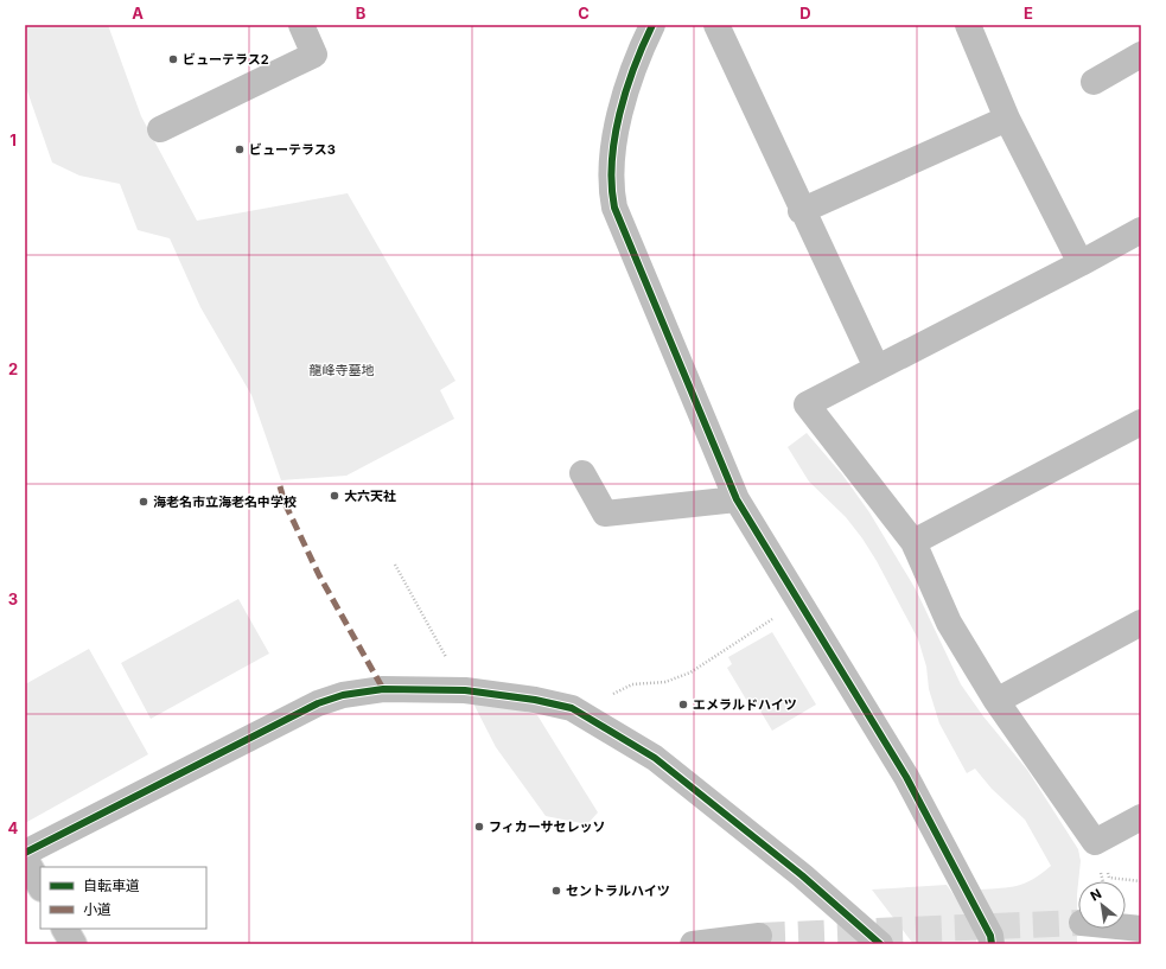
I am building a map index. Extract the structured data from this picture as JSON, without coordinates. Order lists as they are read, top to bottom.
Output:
{
  "parks": ["龍峰寺墓地"],
  "places": [
    "ビューテラス2",
    "ビューテラス3",
    "大六天社",
    "海老名市立海老名中学校",
    "エメラルドハイツ",
    "フィカーサセレッソ",
    "セントラルハイツ"
  ],
  "legend": ["自転車道", "小道"],
  "north": "top left",
  "grid": {
    "columns": [
      "A",
      "B",
      "C",
      "D",
      "E"
    ],
    "rows": [
      "1",
      "2",
      "3",
      "4"
    ]
  }
}
